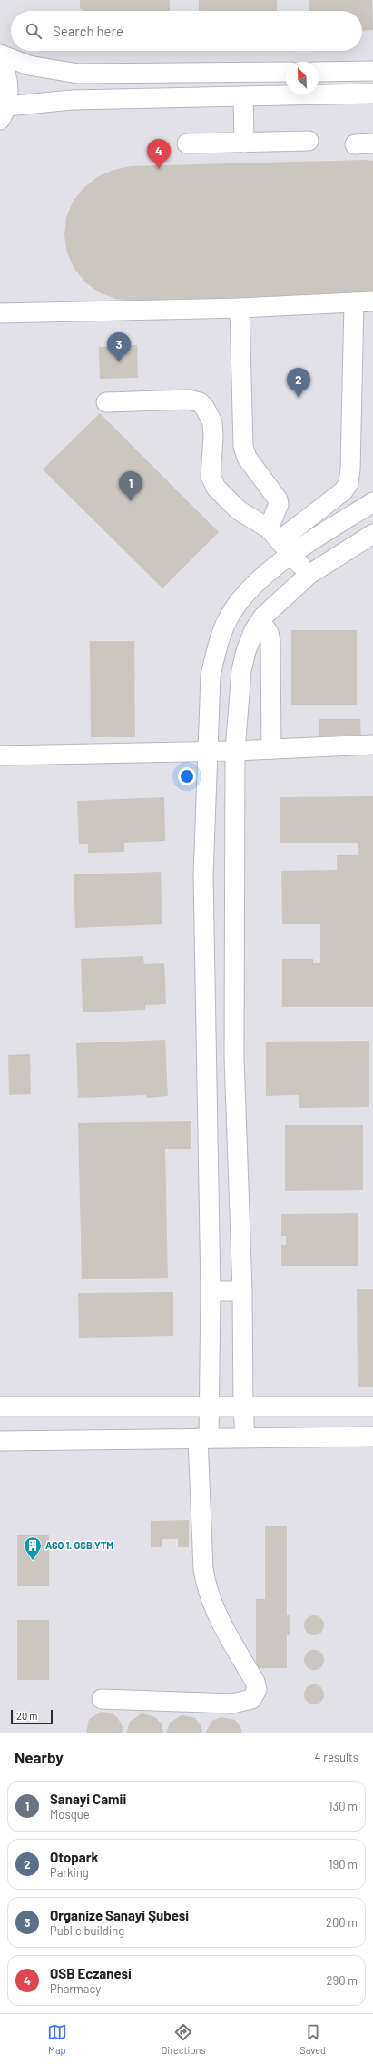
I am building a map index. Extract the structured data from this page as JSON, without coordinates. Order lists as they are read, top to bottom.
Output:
{
  "places": {
    "building": ["ASO 1. OSB YTM"]
  },
  "scale_bar": "20 m",
  "north": "top left",
  "page": {
    "search": "Search here",
    "pins": [
      "4",
      "3",
      "2",
      "1"
    ],
    "scale": "20 m",
    "heading": ["Nearby", "4 results"],
    "list": [
      {
        "mark": "1",
        "name": "Sanayi Camii",
        "note": "Mosque",
        "value": "130 m"
      },
      {
        "mark": "2",
        "name": "Otopark",
        "note": "Parking",
        "value": "190 m"
      },
      {
        "mark": "3",
        "name": "Organize Sanayi Şubesi",
        "note": "Public building",
        "value": "200 m"
      },
      {
        "mark": "4",
        "name": "OSB Eczanesi",
        "note": "Pharmacy",
        "value": "290 m"
      }
    ],
    "nav": ["Map", "Directions", "Saved"]
  }
}
